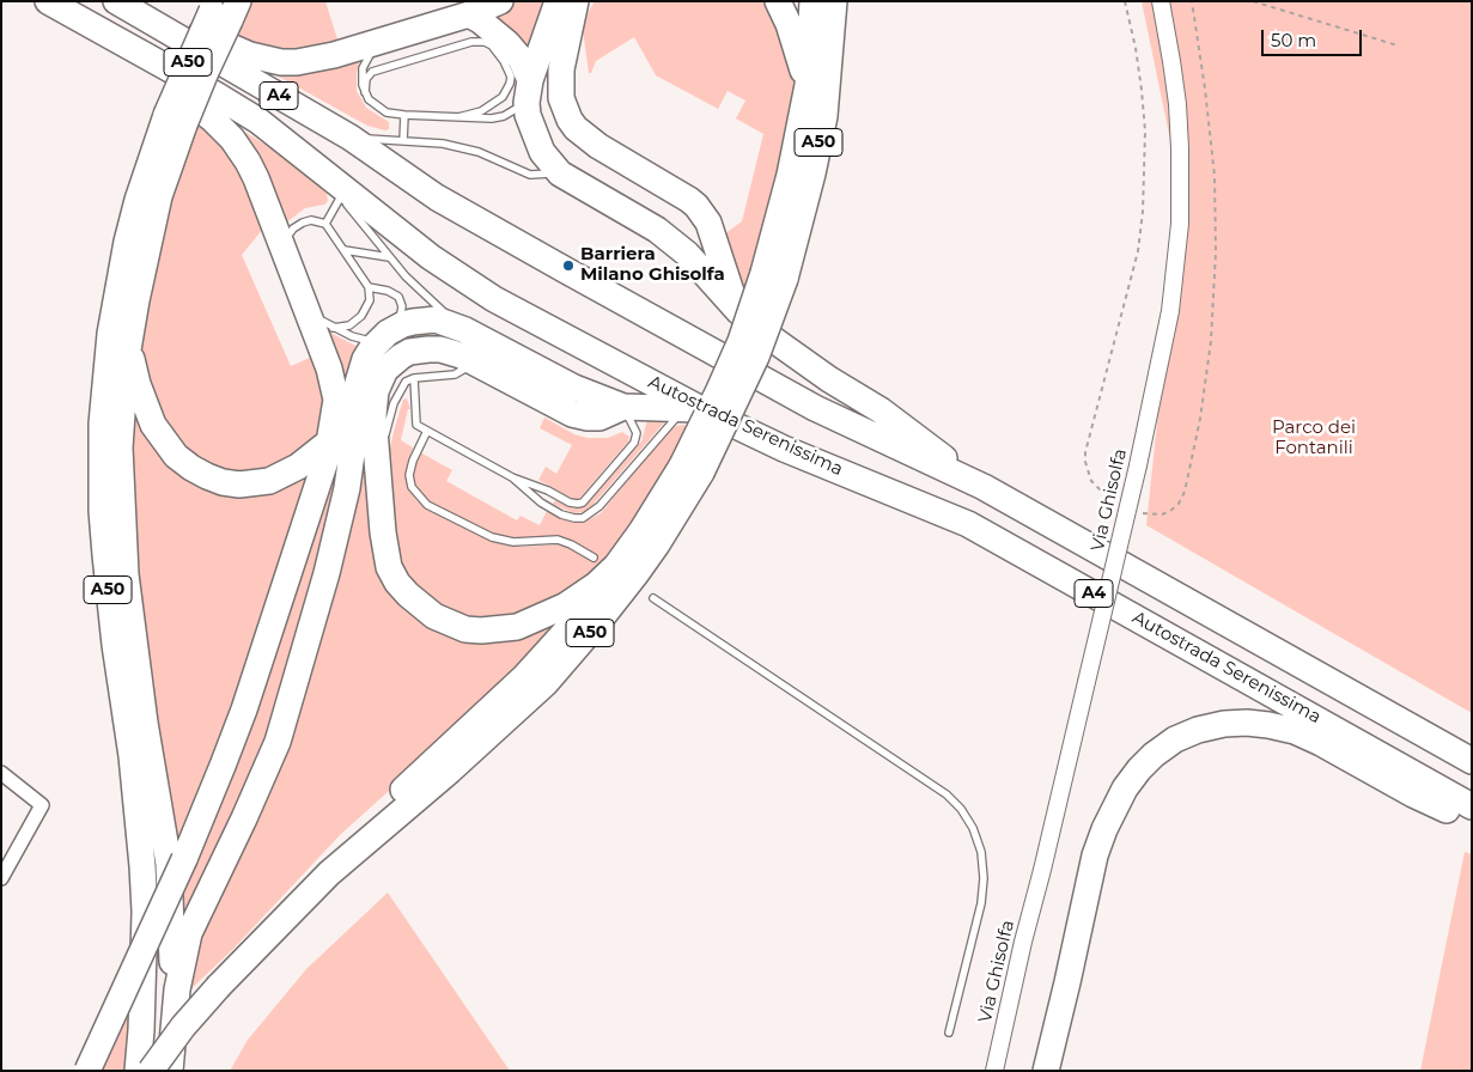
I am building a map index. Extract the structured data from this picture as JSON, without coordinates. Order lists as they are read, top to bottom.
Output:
{
  "streets": {
    "highway": ["A50", "A4", "Autostrada Serenissima"],
    "street": ["Via Ghisolfa"]
  },
  "parks": ["Parco dei Fontanili"],
  "places": ["Barriera Milano Ghisolfa"],
  "scale_bar": "50 m"
}
